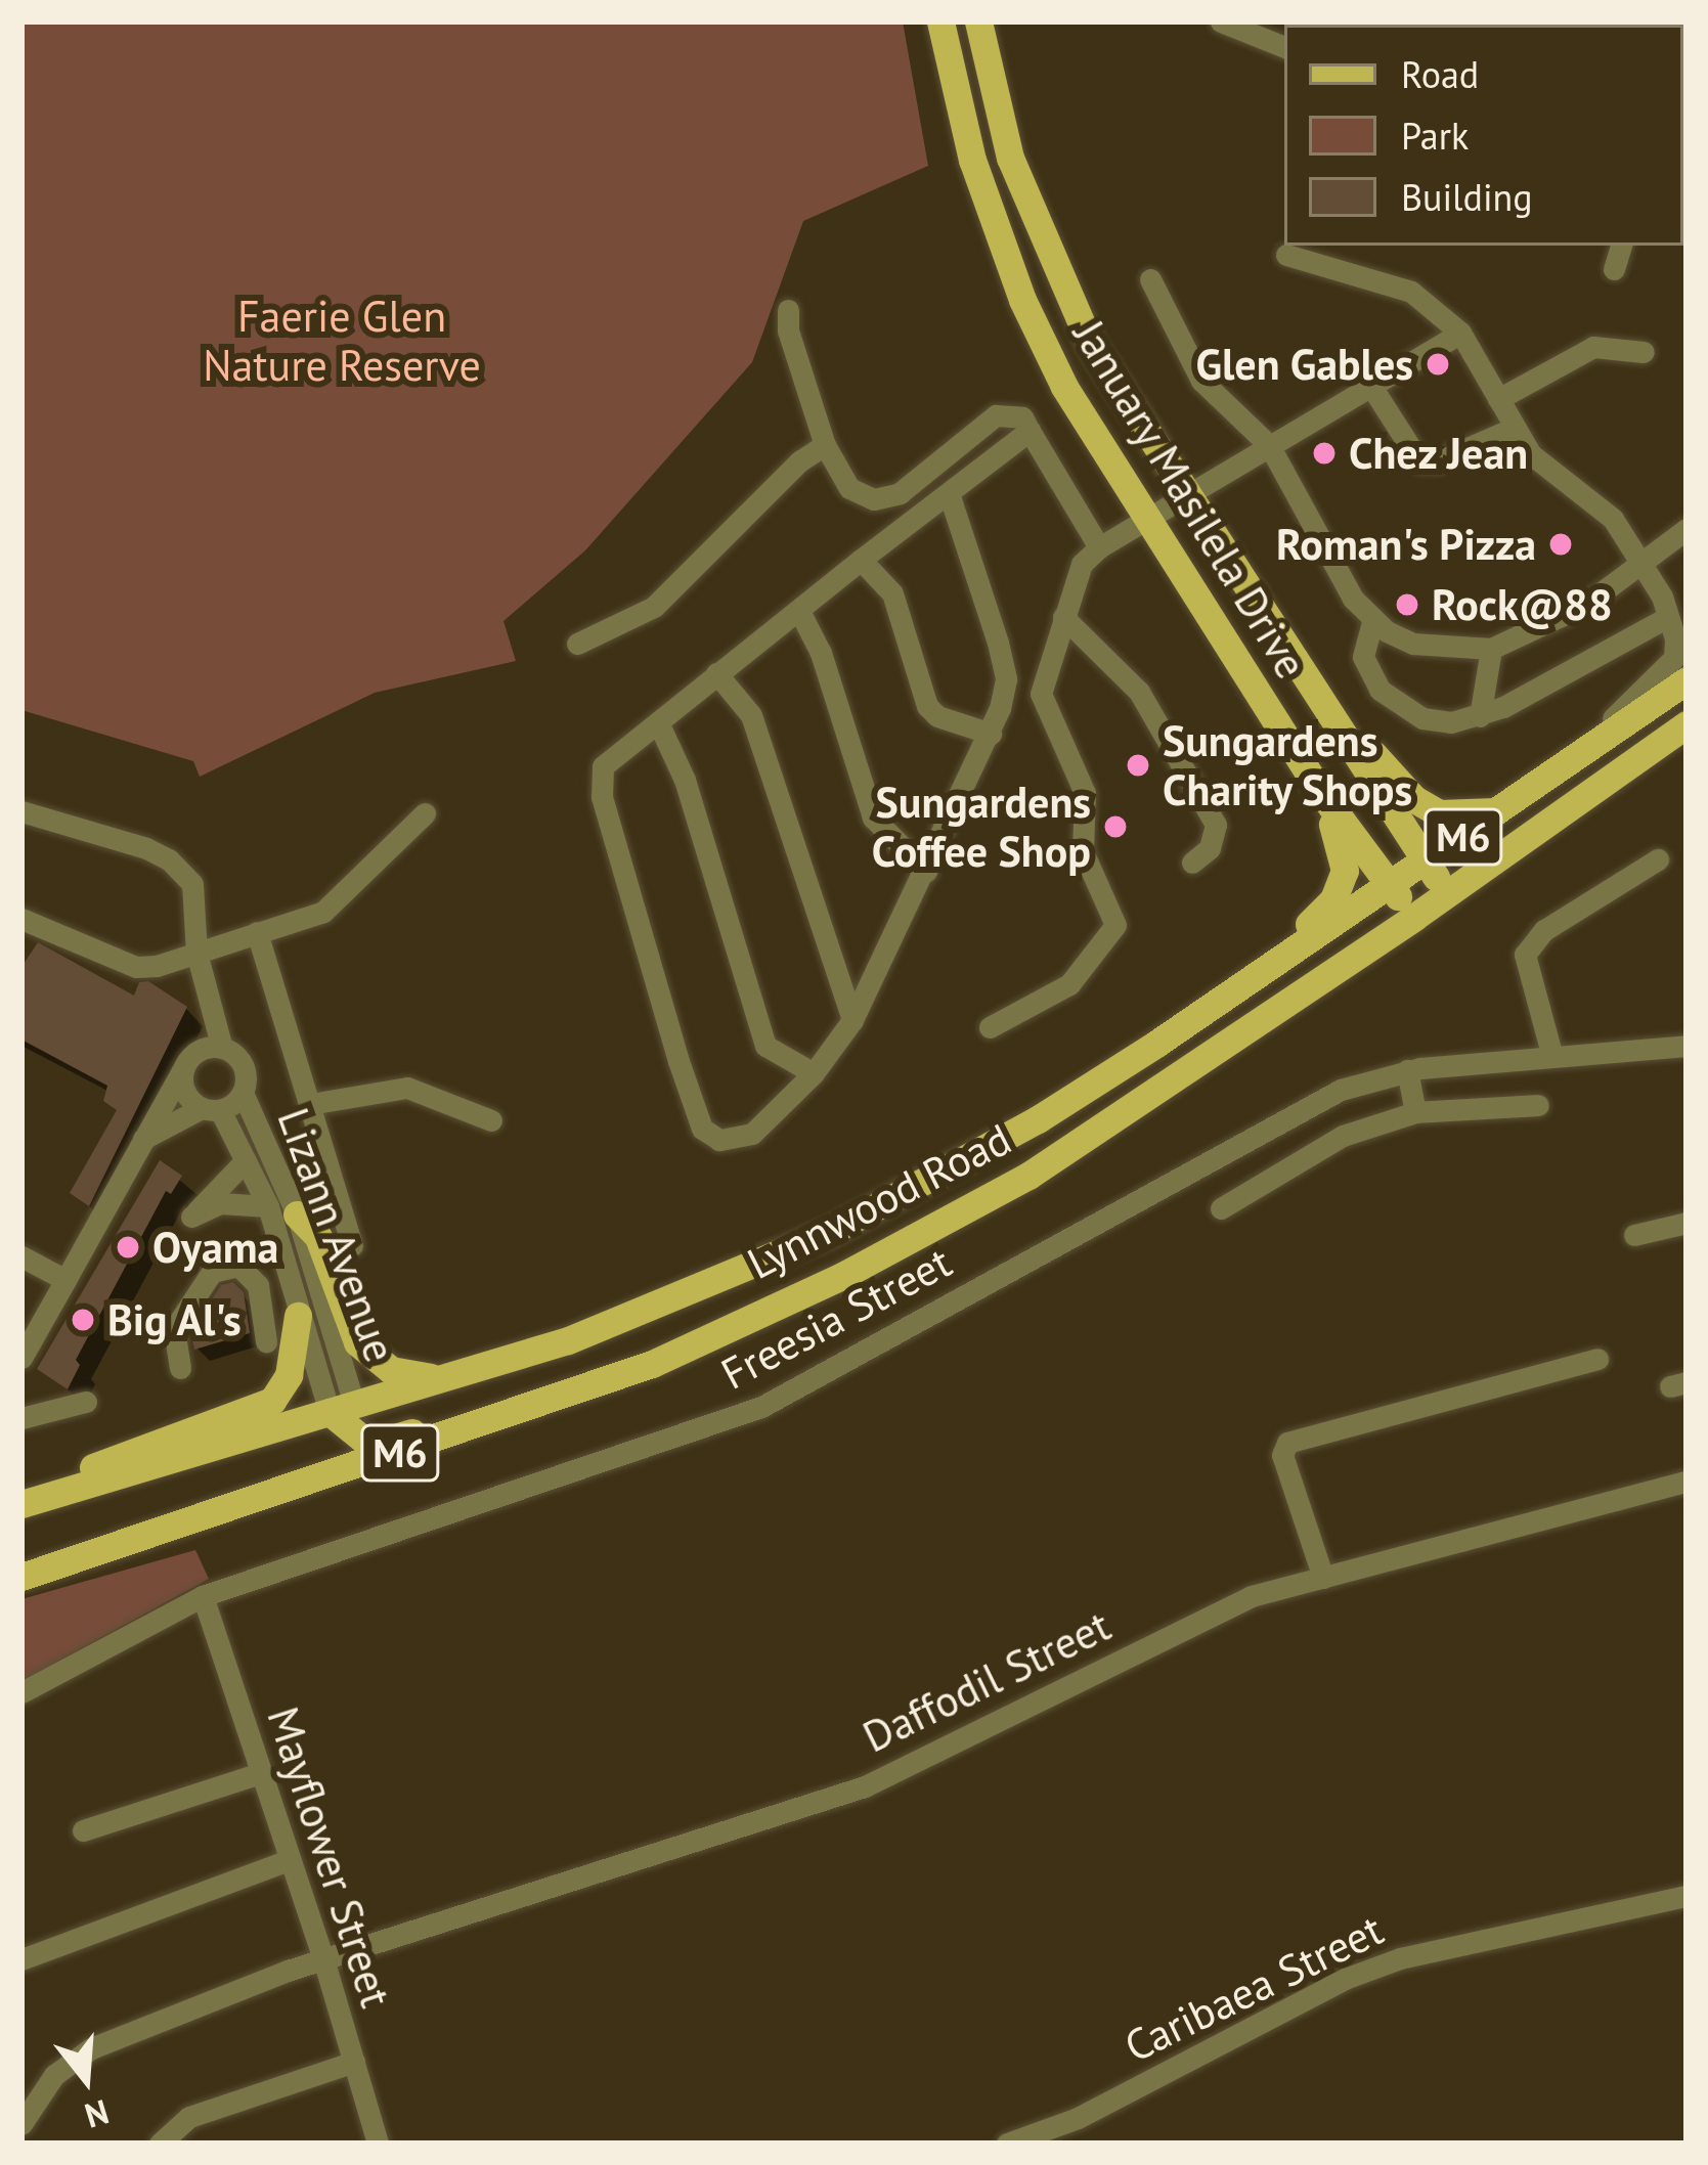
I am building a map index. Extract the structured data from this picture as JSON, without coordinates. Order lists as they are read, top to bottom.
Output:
{
  "streets": {
    "main road": ["January Masilela Drive", "M6", "Lynnwood Road"],
    "street": [
      "Lizann Avenue",
      "Freesia Street",
      "Daffodil Street",
      "Mayflower Street",
      "Caribaea Street"
    ]
  },
  "crossings": [
    ["January Masilela Drive", "Lynnwood Road"],
    ["Lynnwood Road", "Lizann Avenue"],
    ["Freesia Street", "Mayflower Street"],
    ["Daffodil Street", "Mayflower Street"]
  ],
  "parks": ["Faerie Glen Nature Reserve"],
  "places": [
    "Glen Gables",
    "Chez Jean",
    "Roman's Pizza",
    "Rock@88",
    "Sungardens Charity Shops",
    "Sungardens Coffee Shop",
    "Oyama",
    "Big Al's"
  ],
  "legend": ["Road", "Park", "Building"],
  "north": "bottom"
}
